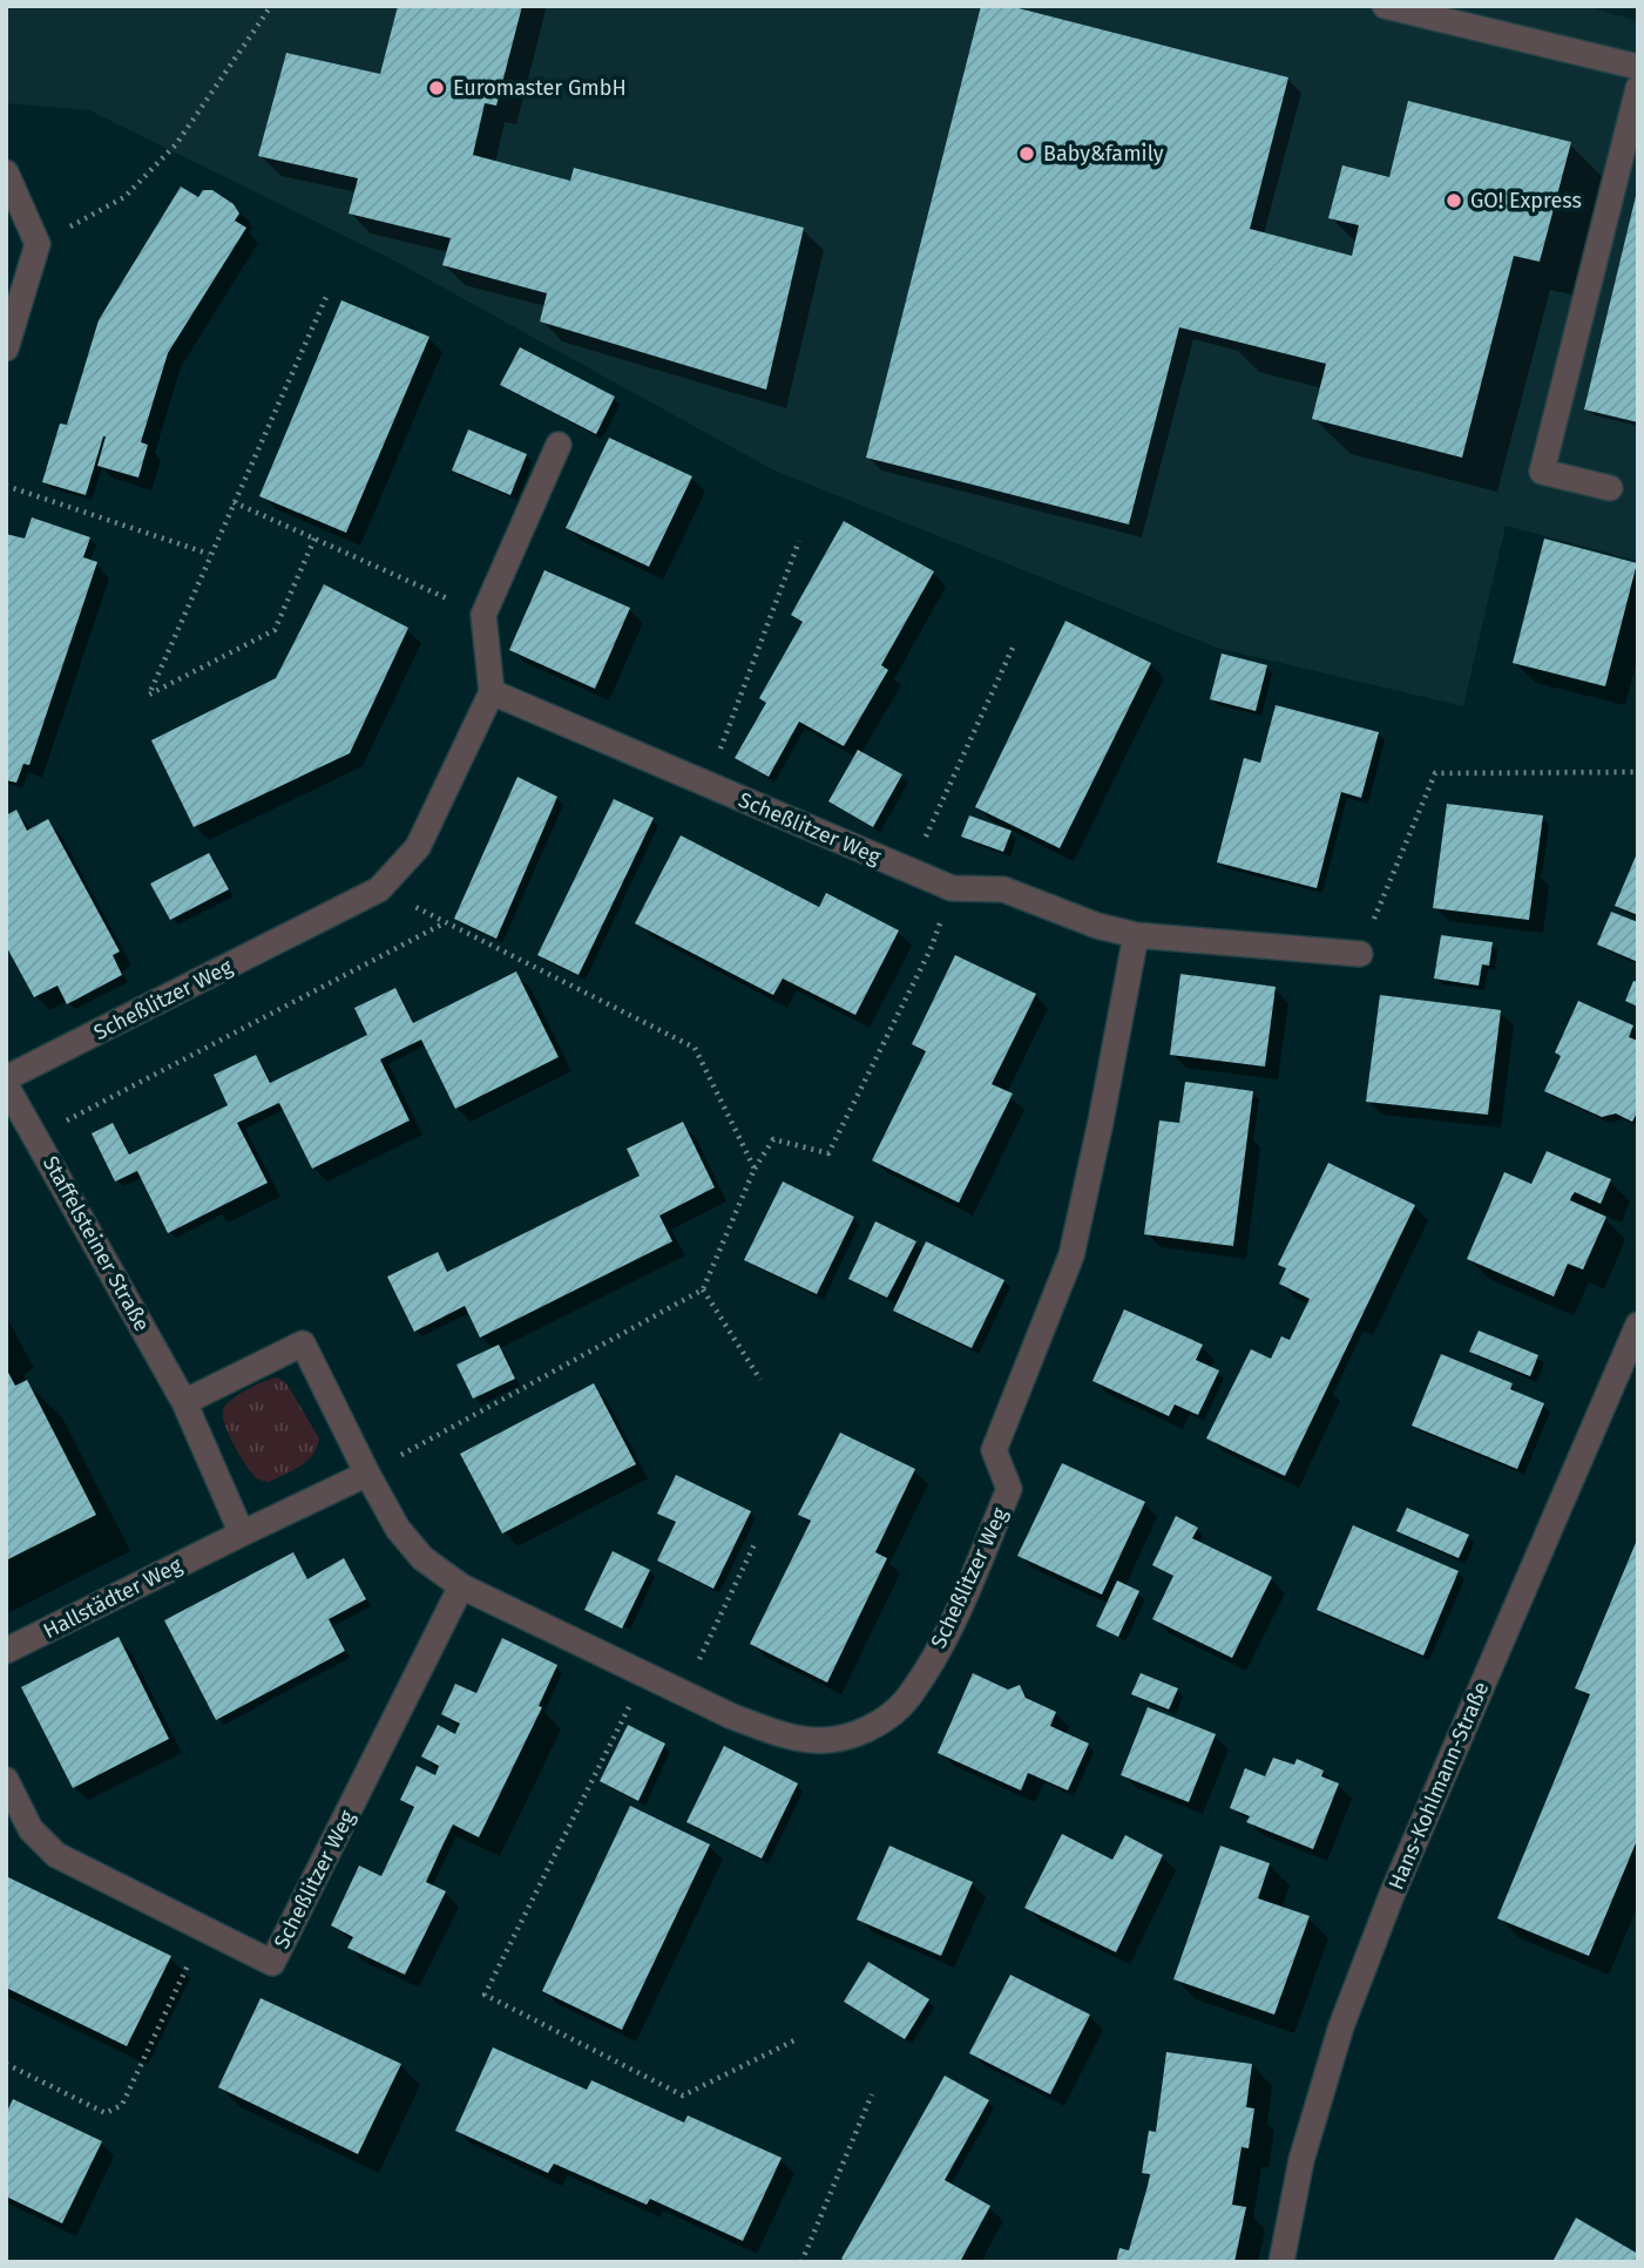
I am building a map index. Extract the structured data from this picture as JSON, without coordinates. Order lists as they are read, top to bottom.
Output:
{
  "streets": {
    "street": [
      "Scheßlitzer Weg",
      "Staffelsteiner Straße",
      "Hallstädter Weg",
      "Hans-Kohlmann-Straße"
    ]
  },
  "crossings": [
    ["Scheßlitzer Weg", "Staffelsteiner Straße"],
    ["Staffelsteiner Straße", "Hallstädter Weg"]
  ],
  "places": ["Euromaster GmbH", "Baby&family", "GO! Express"]
}
